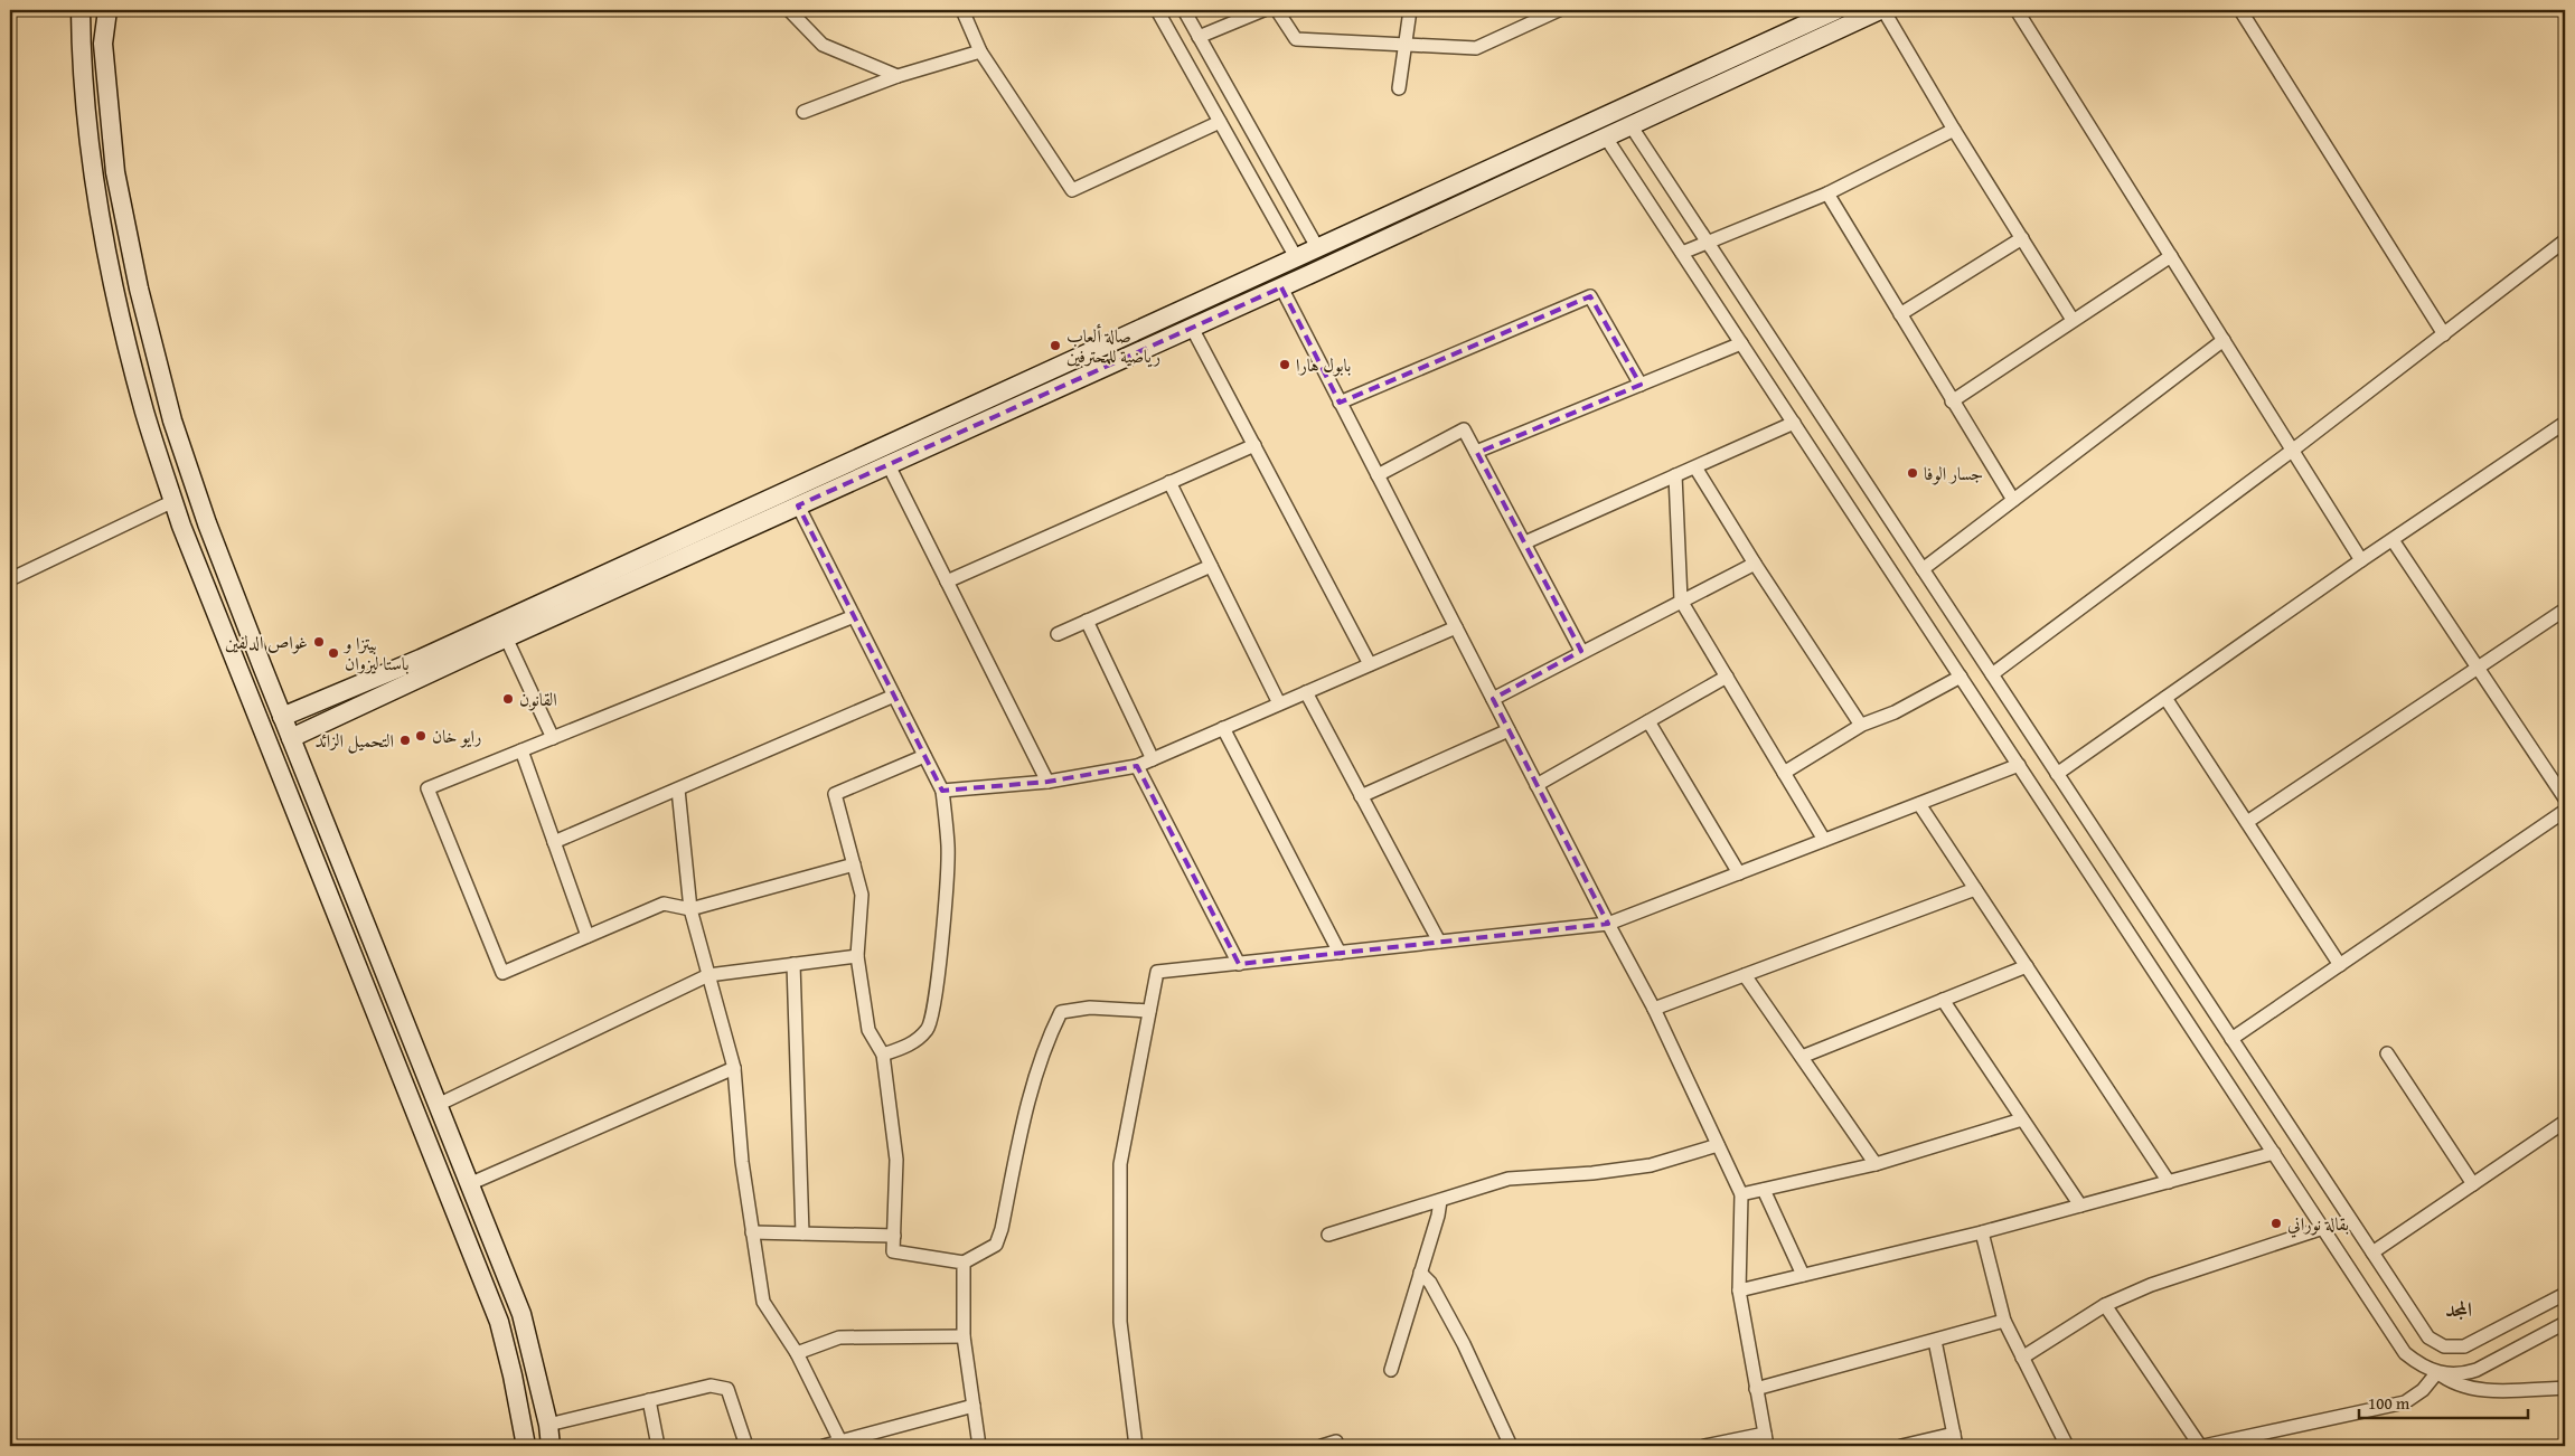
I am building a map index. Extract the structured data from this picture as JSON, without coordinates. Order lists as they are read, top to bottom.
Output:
{
  "districts": ["المجد"],
  "places": [
    "صالة ألعاب رياضية للمحترفين",
    "بابول هارا",
    "جسار الوفا",
    "غواص الدلفين",
    "بيتزا و باستا ليزوان",
    "القانون",
    "رايو خان",
    "التحميل الزائد",
    "بقالة نوراني"
  ],
  "scale_bar": "100 m"
}
